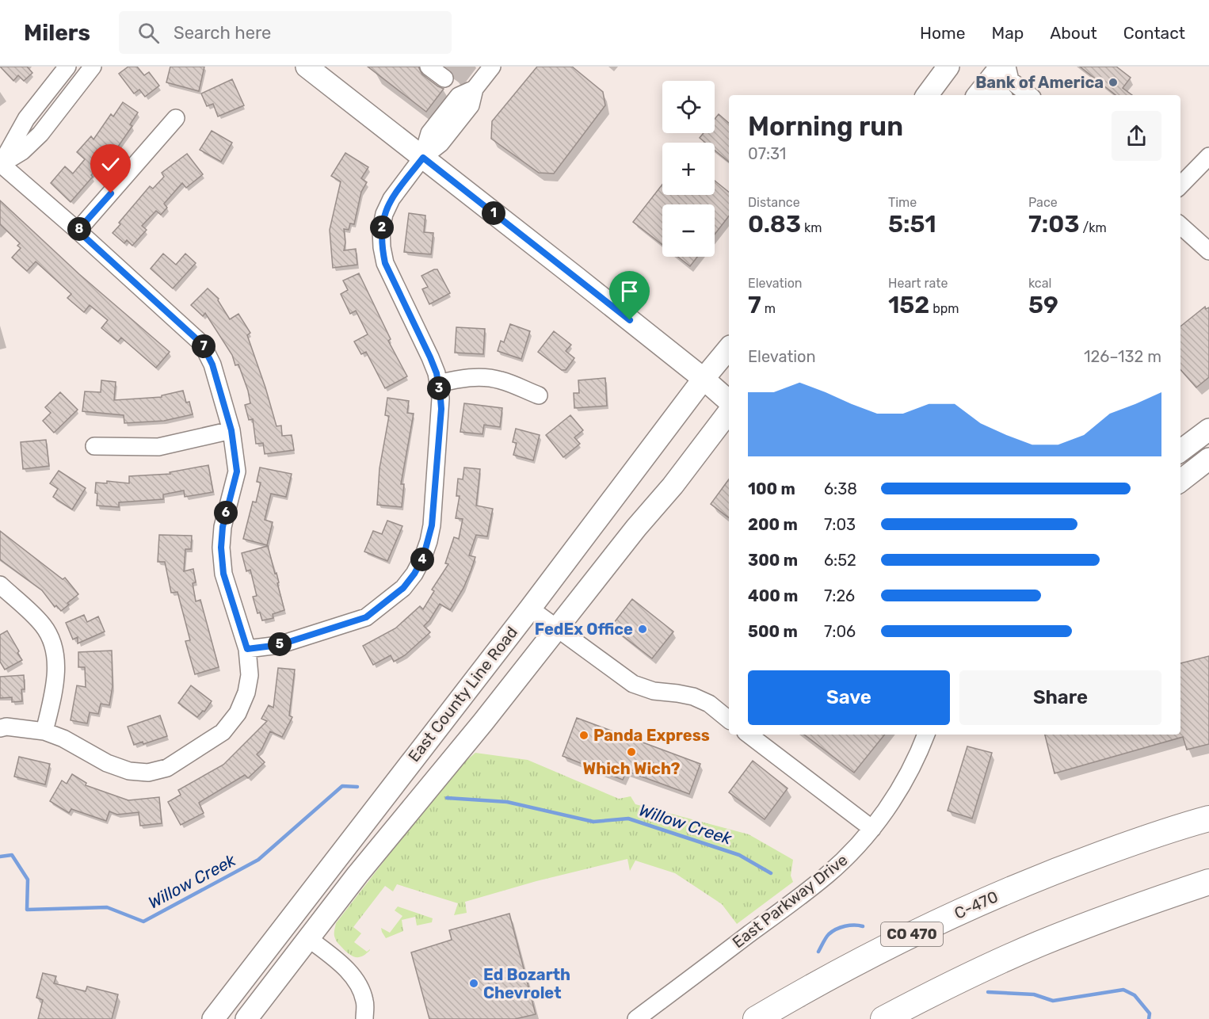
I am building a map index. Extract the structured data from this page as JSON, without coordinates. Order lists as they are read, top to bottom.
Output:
{
  "streets": {
    "highway": ["C-470", "CO 470"],
    "main road": ["East County Line Road"],
    "street": ["East Parkway Drive"]
  },
  "water": ["Willow Creek"],
  "places": [
    "Bank of America",
    "FedEx Office",
    "Panda Express",
    "Which Wich?",
    "Ed Bozarth Chevrolet"
  ],
  "page": {
    "header": "Milers",
    "search": "Search here",
    "nav": [
      "Home",
      "Map",
      "About",
      "Contact"
    ],
    "map_buttons": ["+", "−"],
    "heading": ["Morning run", "07:31"],
    "stats": [
      ["Distance", "0.83 km"],
      ["Time", "5:51"],
      ["Pace", "7:03 /km"],
      ["Elevation", "7 m"],
      ["Heart rate", "152 bpm"],
      ["kcal", "59"]
    ],
    "pins": [
      "1",
      "2",
      "8",
      "7",
      "3",
      "6",
      "4",
      "5"
    ],
    "chart": ["Elevation", "126–132 m"],
    "list": [
      {
        "name": "100 m",
        "note": "6:38"
      },
      {
        "name": "200 m",
        "note": "7:03"
      },
      {
        "name": "300 m",
        "note": "6:52"
      },
      {
        "name": "400 m",
        "note": "7:26"
      },
      {
        "name": "500 m",
        "note": "7:06"
      }
    ],
    "buttons": ["Save", "Share"]
  }
}
